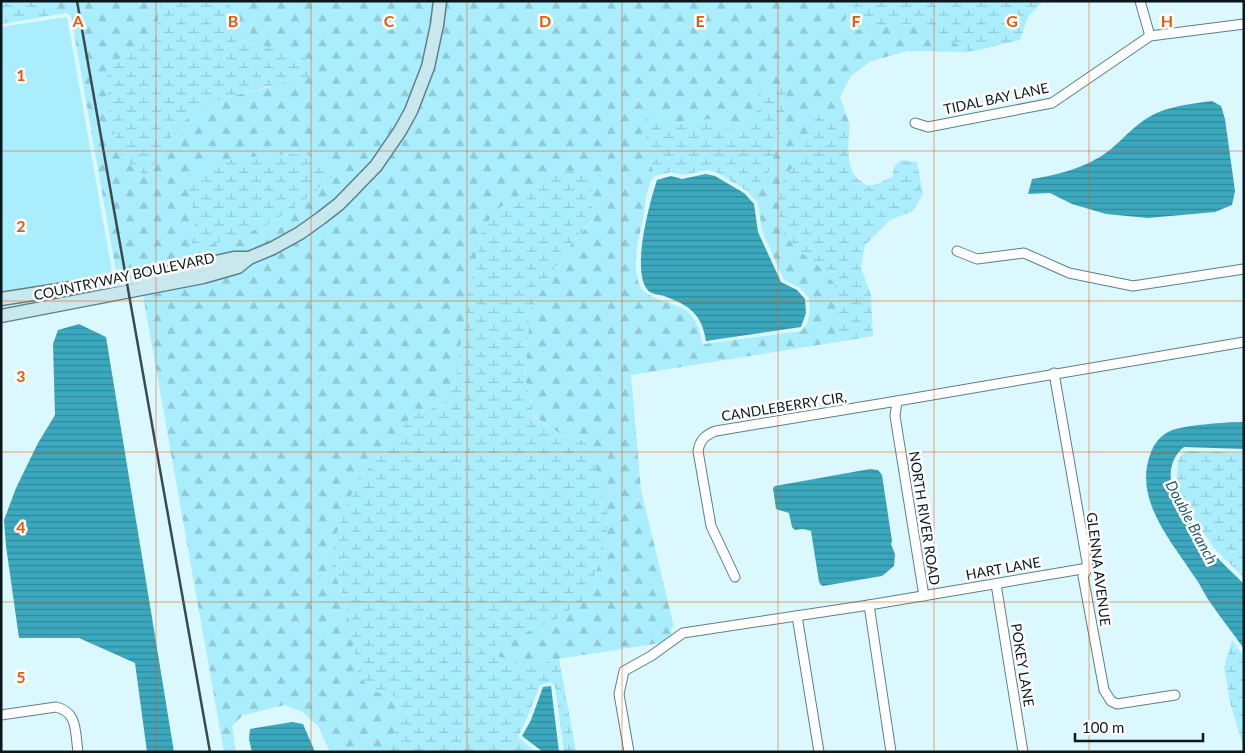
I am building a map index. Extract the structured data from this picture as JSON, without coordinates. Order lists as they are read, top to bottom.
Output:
{
  "streets": {
    "street": [
      "TIDAL BAY LANE",
      "COUNTRYWAY BOULEVARD",
      "CANDLEBERRY CIR,",
      "NORTH RIVER ROAD",
      "HART LANE",
      "GLENNA AVENUE",
      "POKEY LANE"
    ]
  },
  "crossings": [
    ["CANDLEBERRY CIR,", "NORTH RIVER ROAD"],
    ["NORTH RIVER ROAD", "HART LANE"],
    ["HART LANE", "GLENNA AVENUE"],
    ["HART LANE", "POKEY LANE"]
  ],
  "water": ["Double Branch"],
  "scale_bar": "100 m",
  "grid": {
    "columns": [
      "A",
      "B",
      "C",
      "D",
      "E",
      "F",
      "G",
      "H"
    ],
    "rows": [
      "1",
      "2",
      "3",
      "4",
      "5"
    ]
  }
}
